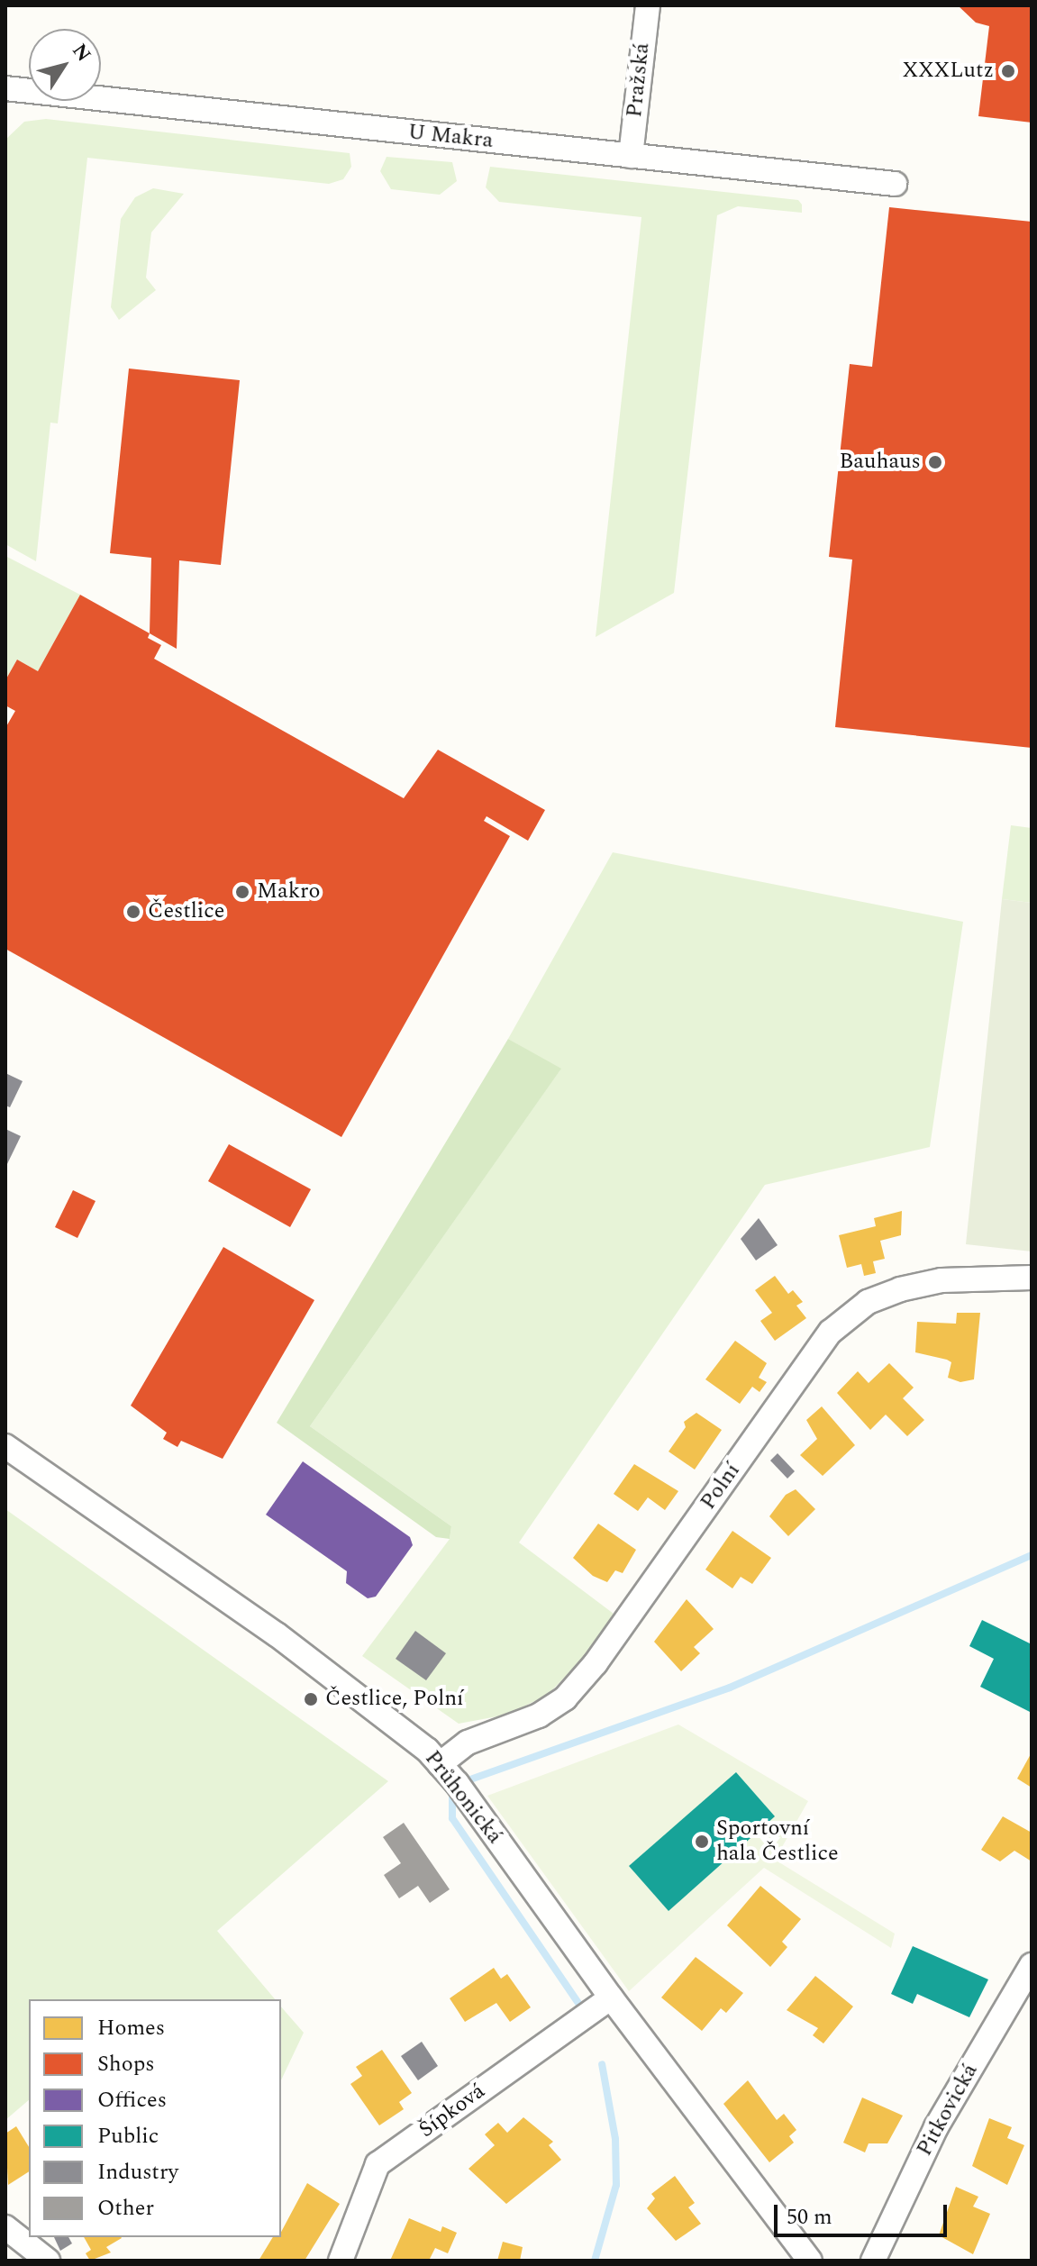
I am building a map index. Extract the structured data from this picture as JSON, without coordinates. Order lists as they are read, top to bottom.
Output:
{
  "streets": {
    "street": [
      "Pražská",
      "U Makra",
      "Polní",
      "Průhonická",
      "Pitkovická",
      "Šípková"
    ]
  },
  "crossings": [
    ["Pražská", "U Makra"],
    ["Polní", "Průhonická"],
    ["Průhonická", "Šípková"]
  ],
  "places": [
    "XXXLutz",
    "Bauhaus",
    "Makro",
    "Čestlice",
    "Čestlice, Polní",
    "Sportovní hala Čestlice"
  ],
  "legend": [
    "Homes",
    "Shops",
    "Offices",
    "Public",
    "Industry",
    "Other"
  ],
  "scale_bar": "50 m",
  "north": "top right"
}
